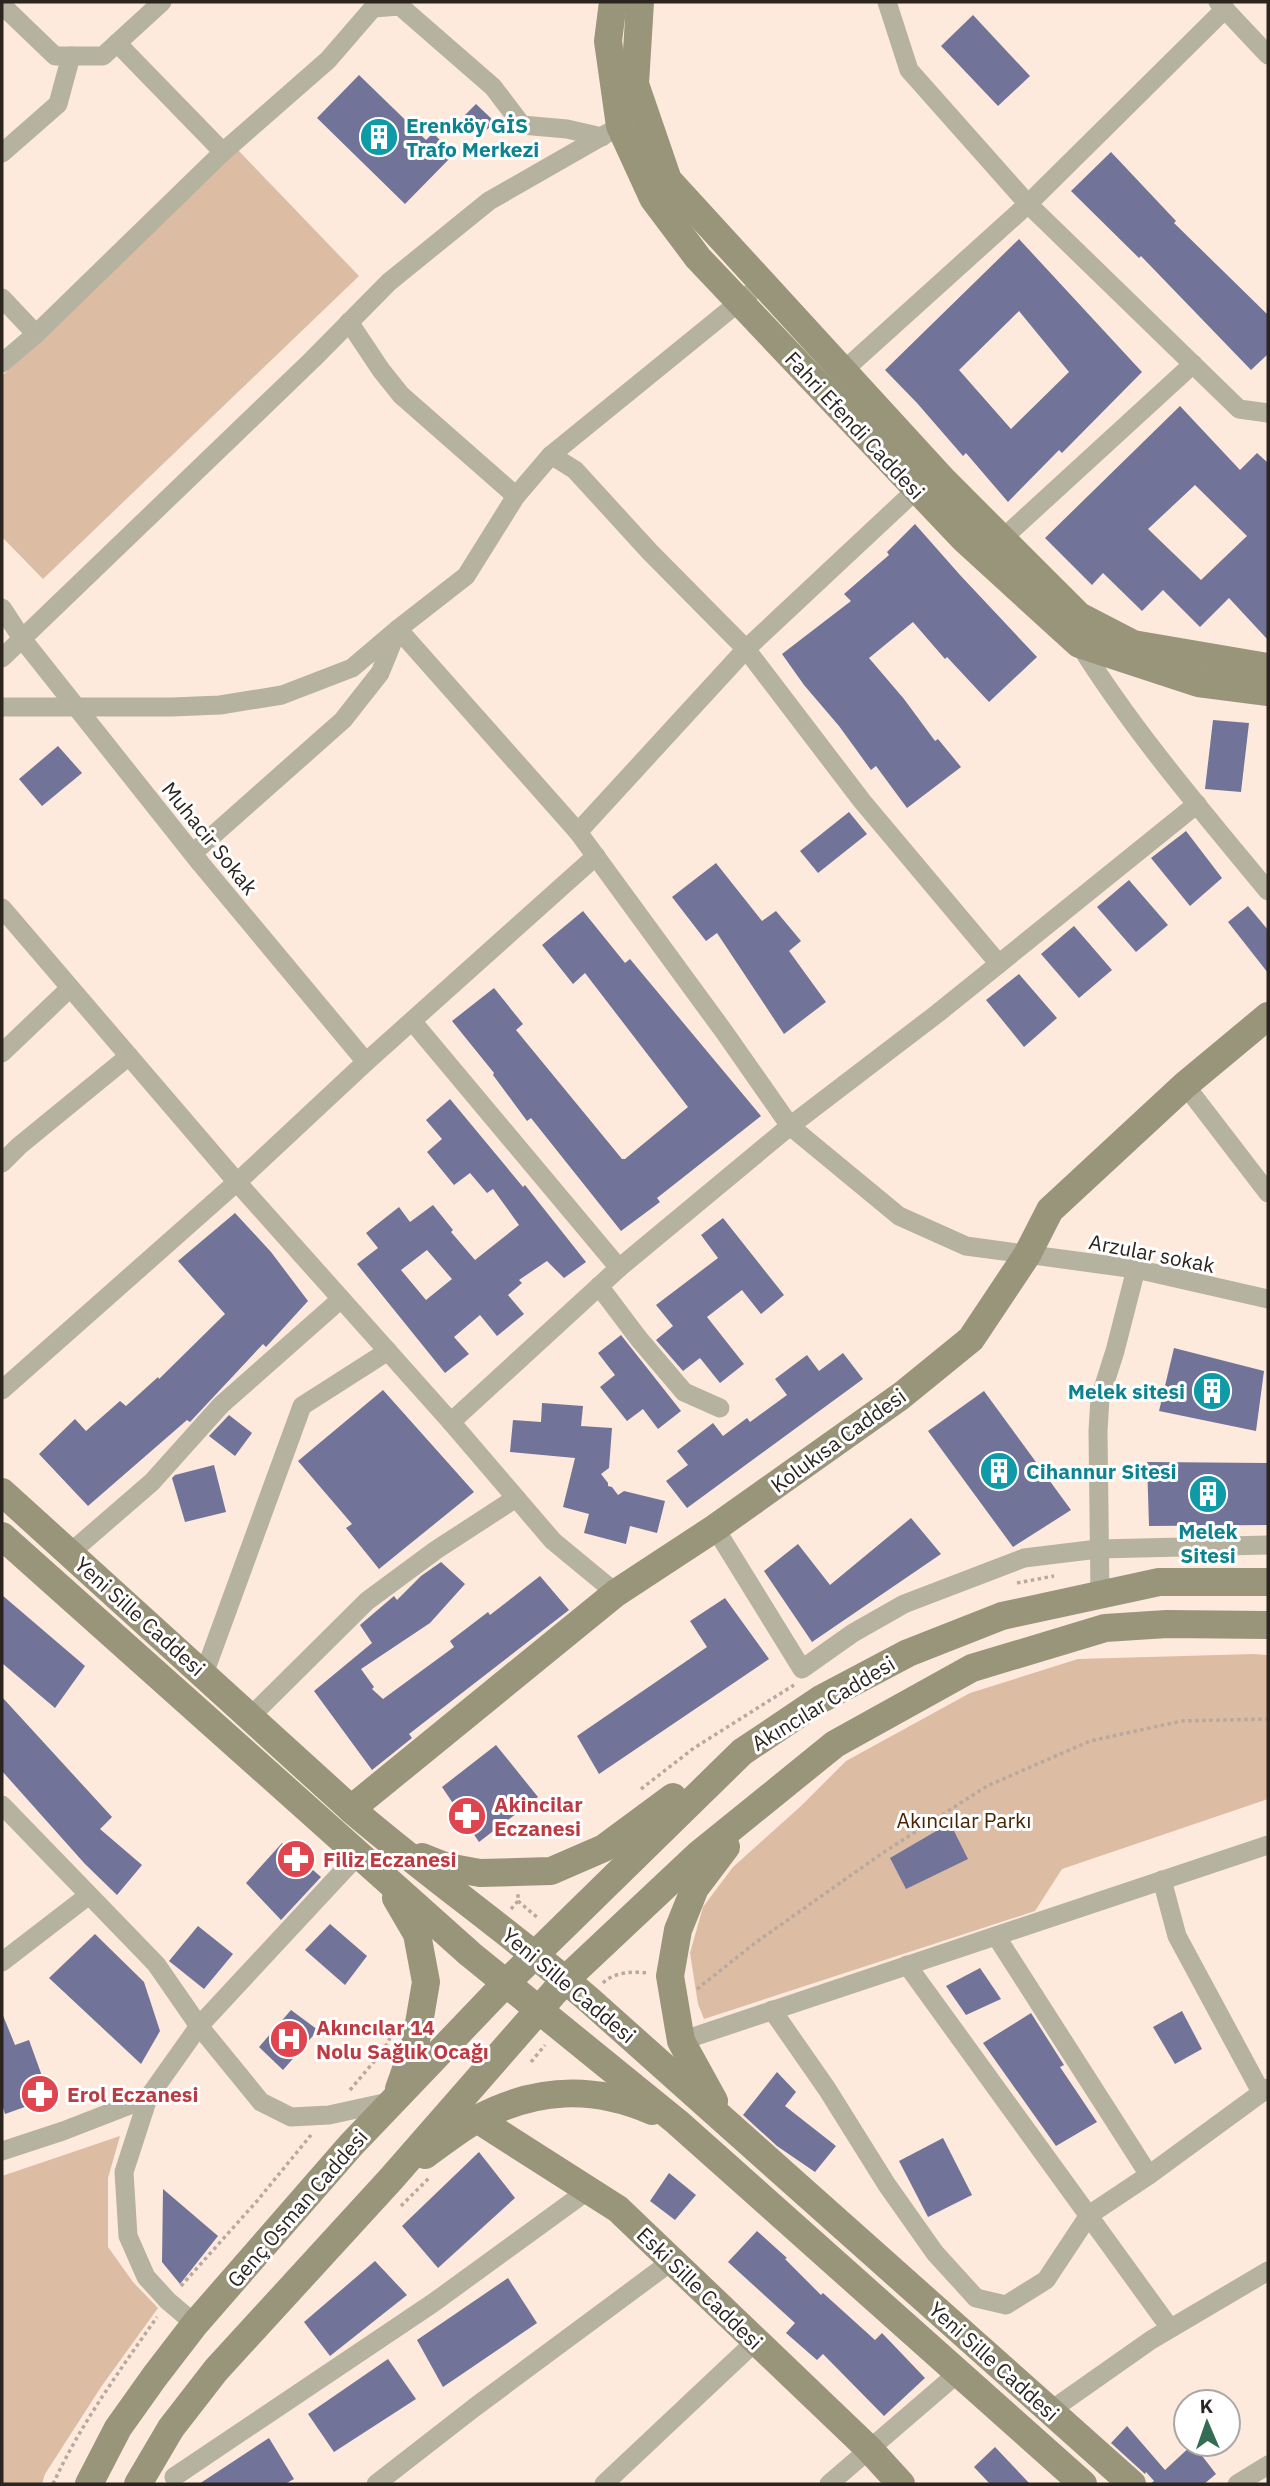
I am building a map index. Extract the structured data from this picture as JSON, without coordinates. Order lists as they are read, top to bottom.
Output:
{
  "streets": {
    "main road": [
      "Fahri Efendi Caddesi",
      "Kolukısa Caddesi",
      "Yeni Sille Caddesi",
      "Akıncılar Caddesi",
      "Genç Osman Caddesi",
      "Eski Sille Caddesi"
    ],
    "street": ["Muhacir Sokak", "Arzular sokak"]
  },
  "crossings": [
    ["Arzular sokak", "Kolukısa Caddesi"],
    ["Kolukısa Caddesi", "Yeni Sille Caddesi"],
    ["Yeni Sille Caddesi", "Akıncılar Caddesi"],
    ["Yeni Sille Caddesi", "Genç Osman Caddesi"],
    ["Akıncılar Caddesi", "Genç Osman Caddesi"]
  ],
  "parks": ["Akıncılar Parkı"],
  "places": {
    "building": [
      "Erenköy GİS Trafo Merkezi",
      "Melek sitesi",
      "Cihannur Sitesi",
      "Melek Sitesi"
    ],
    "pharmacy": ["Akincilar Eczanesi", "Filiz Eczanesi", "Erol Eczanesi"],
    "hospital": ["Akıncılar 14 Nolu Sağlık Ocağı"]
  },
  "north": "top"
}
